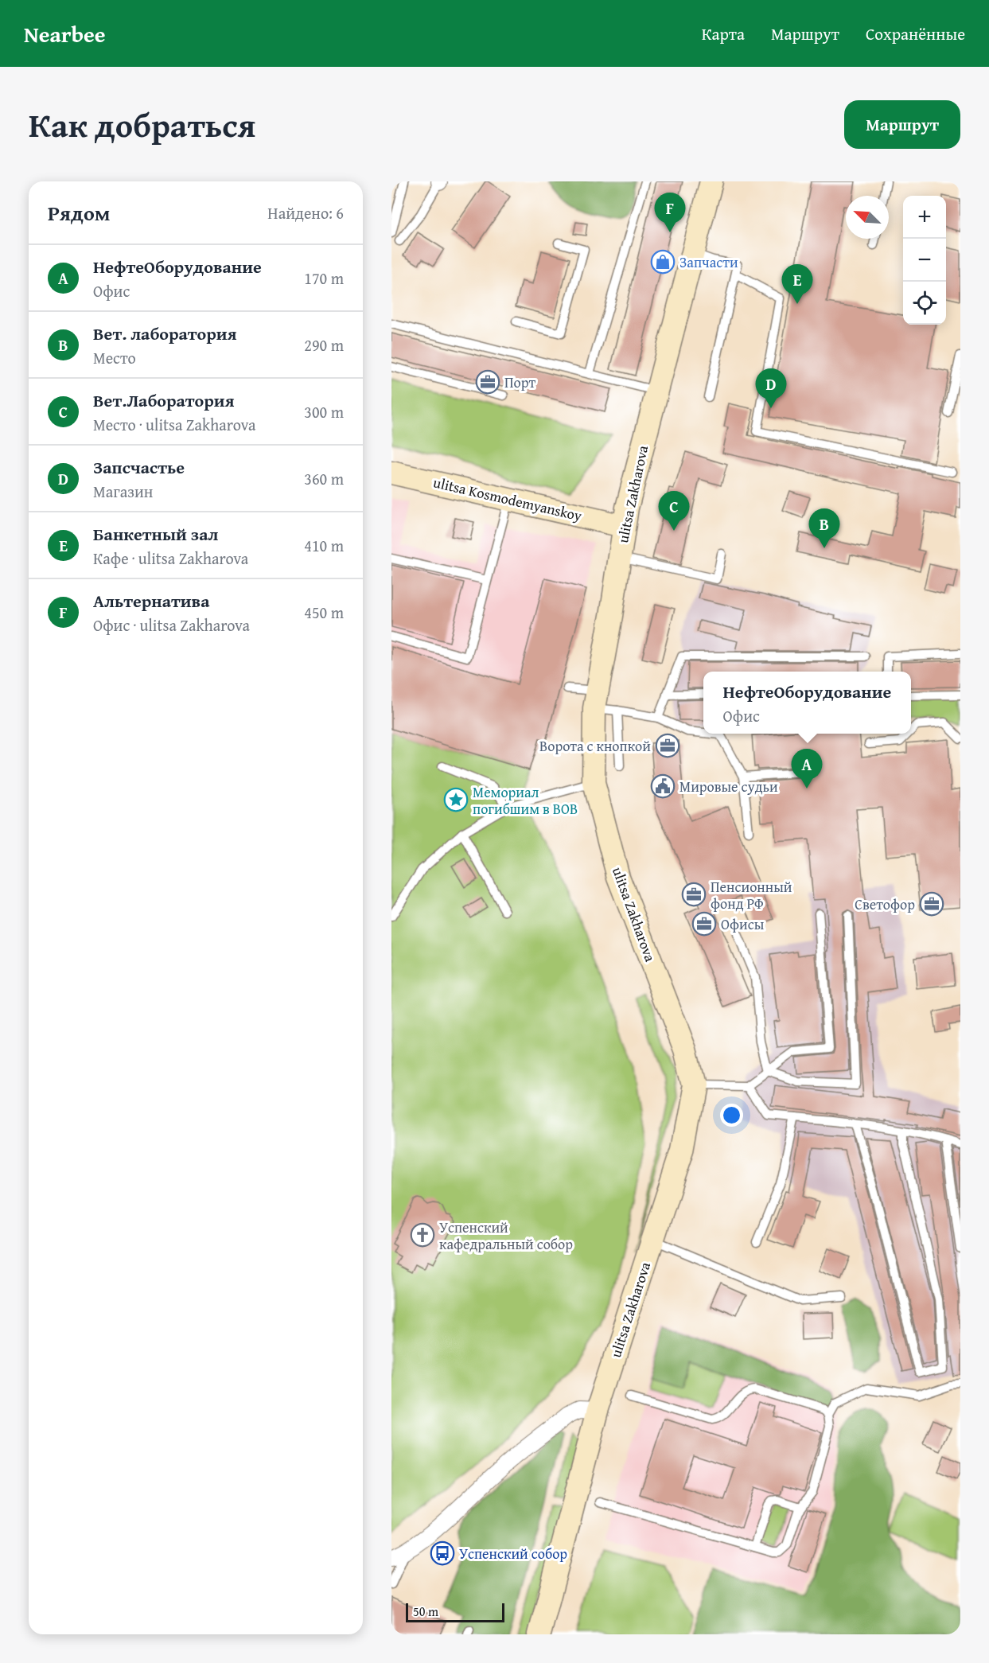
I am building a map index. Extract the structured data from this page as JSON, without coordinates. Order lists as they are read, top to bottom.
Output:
{
  "streets": {
    "main road": ["ulitsa Zakharova", "ulitsa Kosmodemyanskoy"]
  },
  "crossings": [
    ["ulitsa Zakharova", "ulitsa Kosmodemyanskoy"]
  ],
  "places": {
    "shop": ["Запчасти"],
    "office": [
      "Порт",
      "Ворота с кнопкой",
      "Пенсионный фонд РФ",
      "Светофор",
      "Офисы"
    ],
    "public building": ["Мировые судьи"],
    "place": ["Мемориал погибшим в ВОВ"],
    "church": ["Успенский кафедральный собор"],
    "bus stop": ["Успенский собор"]
  },
  "scale_bar": "50 m",
  "north": "top left",
  "page": {
    "header": "Nearbee",
    "nav": ["Карта", "Маршрут", "Сохранённые"],
    "title": "Как добраться",
    "buttons": "Маршрут",
    "heading": ["Рядом", "Найдено: 6"],
    "pins": [
      "F",
      "E",
      "D",
      "C",
      "B",
      "A"
    ],
    "map_buttons": ["+", "−"],
    "list": [
      {
        "mark": "A",
        "name": "НефтеОборудование",
        "note": "Офис",
        "value": "170 m"
      },
      {
        "mark": "B",
        "name": "Вет. лаборатория",
        "note": "Место",
        "value": "290 m"
      },
      {
        "mark": "C",
        "name": "Вет.Лаборатория",
        "note": "Место · ulitsa Zakharova",
        "value": "300 m"
      },
      {
        "mark": "D",
        "name": "Запсчастье",
        "note": "Магазин",
        "value": "360 m"
      },
      {
        "mark": "E",
        "name": "Банкетный зал",
        "note": "Кафе · ulitsa Zakharova",
        "value": "410 m"
      },
      {
        "mark": "F",
        "name": "Альтернатива",
        "note": "Офис · ulitsa Zakharova",
        "value": "450 m"
      }
    ],
    "popup": ["НефтеОборудование", "Офис"],
    "scale": "50 m"
  }
}
